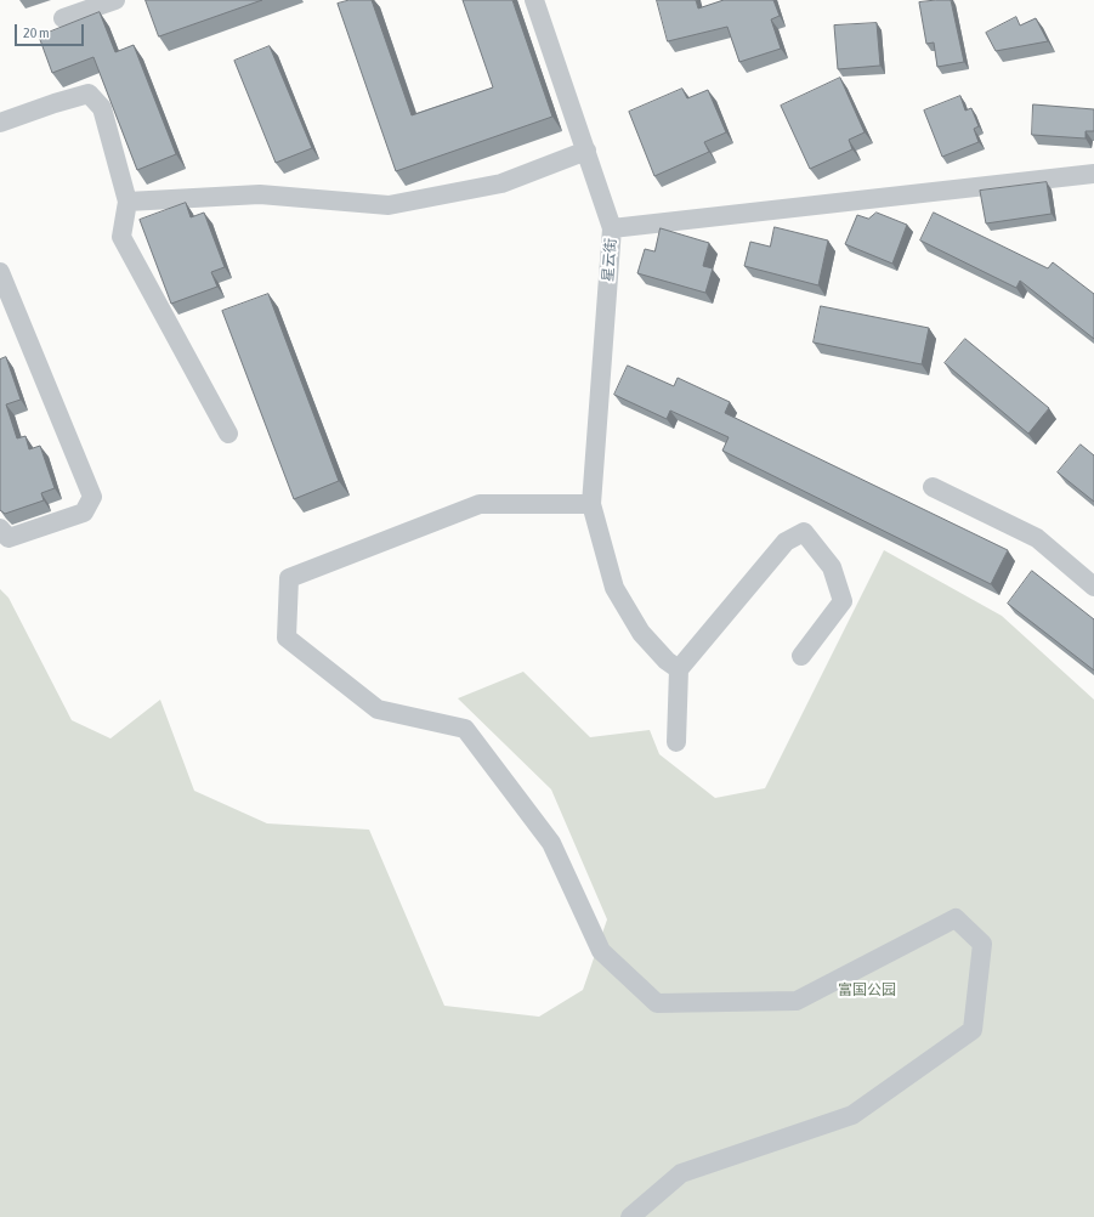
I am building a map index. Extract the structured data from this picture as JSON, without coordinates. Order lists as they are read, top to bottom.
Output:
{
  "streets": {
    "street": ["星云街"]
  },
  "parks": ["富国公园"],
  "scale_bar": "20 m"
}
